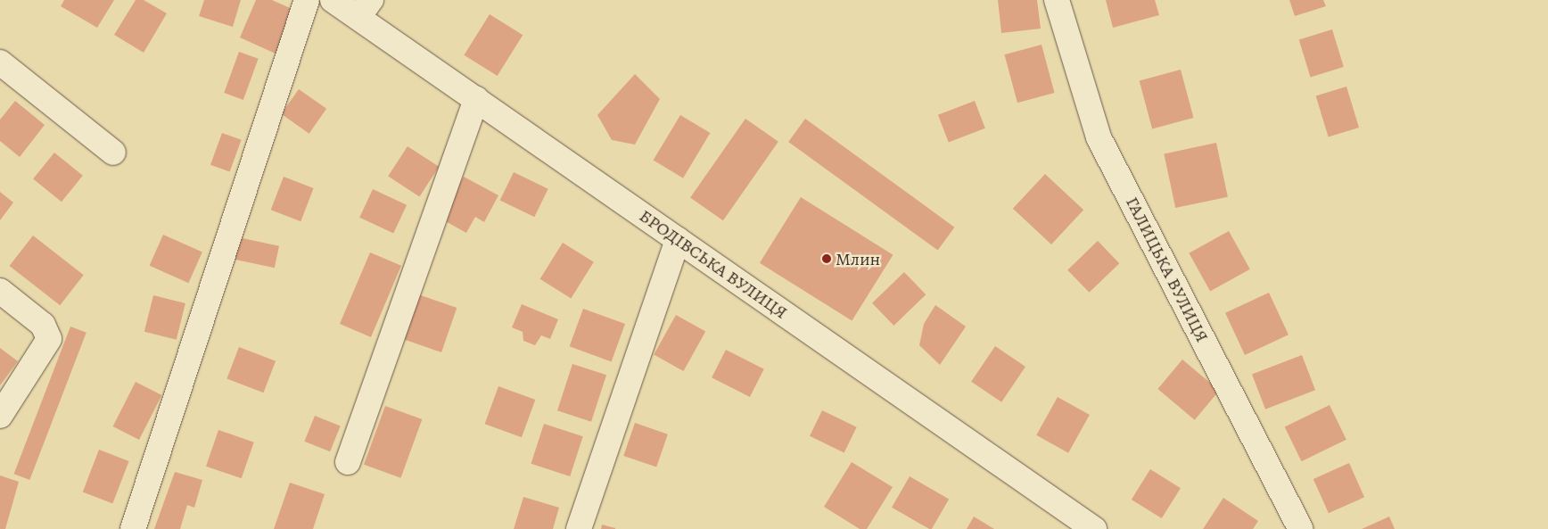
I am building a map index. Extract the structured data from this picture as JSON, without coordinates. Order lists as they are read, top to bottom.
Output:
{
  "streets": {
    "street": ["БРОДІВСЬКА ВУЛИЦЯ", "ГАЛИЦЬКА ВУЛИЦЯ"]
  },
  "places": ["Млин"]
}
